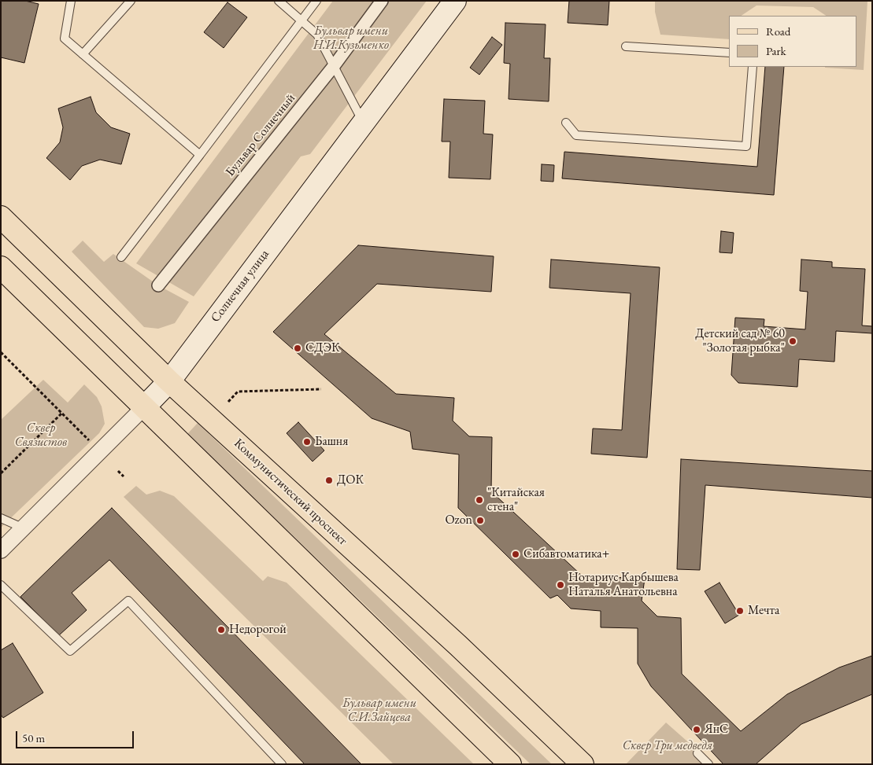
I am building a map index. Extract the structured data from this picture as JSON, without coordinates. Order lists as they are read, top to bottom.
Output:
{
  "streets": {
    "main road": ["Солнечная улица", "Коммунистический проспект"],
    "street": ["Бульвар Солнечный"]
  },
  "crossings": [
    ["Солнечная улица", "Коммунистический проспект"]
  ],
  "parks": [
    "Бульвар имени Н.И.Кузьменко",
    "Сквер Связистов",
    "Бульвар имени С.И.Зайцева",
    "Сквер Три медведя"
  ],
  "places": [
    "Детский сад № 60 \"Золотая рыбка\"",
    "СДЭК",
    "Башня",
    "ДОК",
    "\"Китайская стена\"",
    "Ozon",
    "Сибавтоматика+",
    "Нотариус Карбышева Наталья Анатольевна",
    "Мечта",
    "Недорогой",
    "ЯнС"
  ],
  "legend": ["Road", "Park"],
  "scale_bar": "50 m"
}
